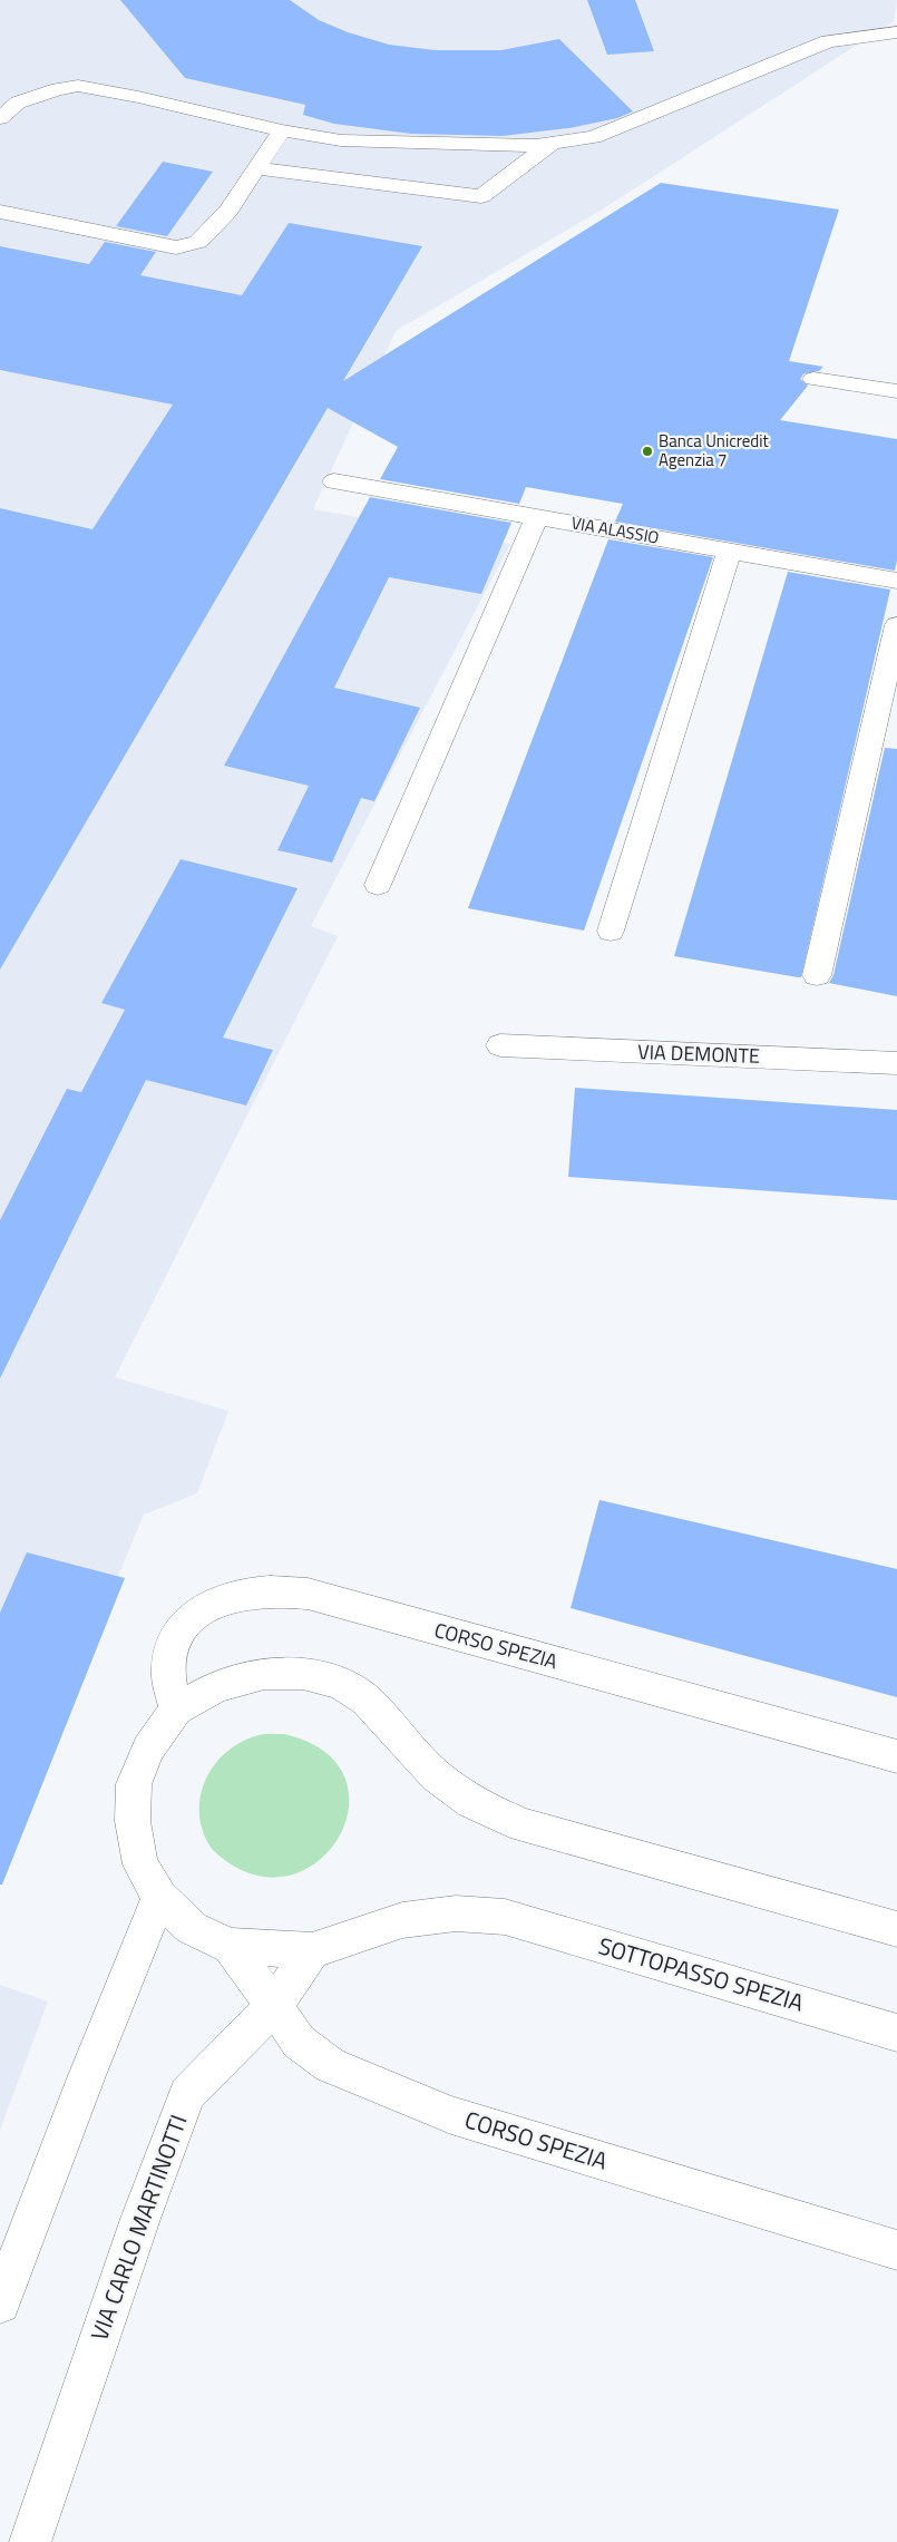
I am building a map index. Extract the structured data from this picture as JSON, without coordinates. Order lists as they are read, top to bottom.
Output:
{
  "streets": {
    "street": [
      "VIA ALASSIO",
      "VIA DEMONTE",
      "CORSO SPEZIA",
      "SOTTOPASSO SPEZIA",
      "VIA CARLO MARTINOTTI"
    ]
  },
  "crossings": [
    ["CORSO SPEZIA", "VIA CARLO MARTINOTTI"],
    ["SOTTOPASSO SPEZIA", "VIA CARLO MARTINOTTI"]
  ],
  "places": ["Banca Unicredit Agenzia 7"]
}
